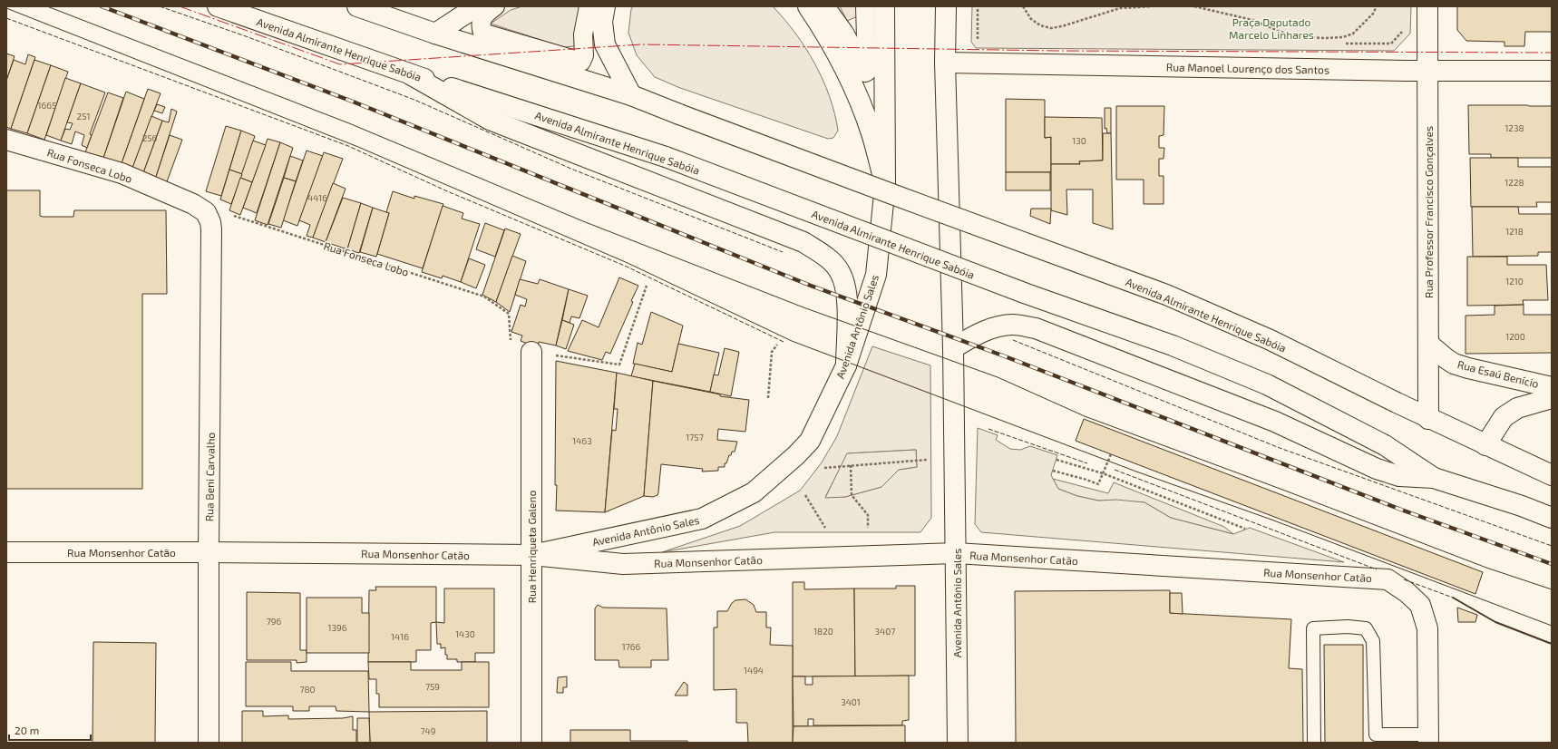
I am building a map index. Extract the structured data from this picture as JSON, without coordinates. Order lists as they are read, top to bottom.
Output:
{
  "streets": {
    "main road": [
      "Avenida Almirante Henrique Sabóia",
      "Rua Manoel Lourenço dos Santos",
      "Rua Fonseca Lobo",
      "Rua Professor Francisco Gonçalves",
      "Avenida Antônio Sales",
      "Rua Esaú Benício",
      "Rua Beni Carvalho",
      "Rua Henriqueta Galeno",
      "Rua Monsenhor Catão"
    ]
  },
  "crossings": [
    ["Avenida Almirante Henrique Sabóia", "Rua Professor Francisco Gonçalves"],
    ["Avenida Almirante Henrique Sabóia", "Rua Esaú Benício"],
    ["Rua Manoel Lourenço dos Santos", "Rua Professor Francisco Gonçalves"],
    ["Rua Manoel Lourenço dos Santos", "Avenida Antônio Sales"],
    ["Rua Fonseca Lobo", "Rua Beni Carvalho"],
    ["Rua Fonseca Lobo", "Rua Henriqueta Galeno"],
    ["Rua Professor Francisco Gonçalves", "Rua Esaú Benício"],
    ["Avenida Antônio Sales", "Rua Henriqueta Galeno"],
    ["Avenida Antônio Sales", "Rua Monsenhor Catão"],
    ["Rua Beni Carvalho", "Rua Monsenhor Catão"],
    ["Rua Henriqueta Galeno", "Rua Monsenhor Catão"]
  ],
  "parks": ["Praça Deputado Marcelo Linhares"],
  "house_numbers": [
    "1665",
    "251",
    "1238",
    "256",
    "130",
    "1228",
    "4416",
    "1218",
    "1210",
    "1200",
    "1757",
    "1463",
    "796",
    "1396",
    "1820",
    "3407",
    "1430",
    "1416",
    "1766",
    "1494",
    "759",
    "780",
    "3401",
    "749"
  ],
  "scale_bar": "20 m"
}
